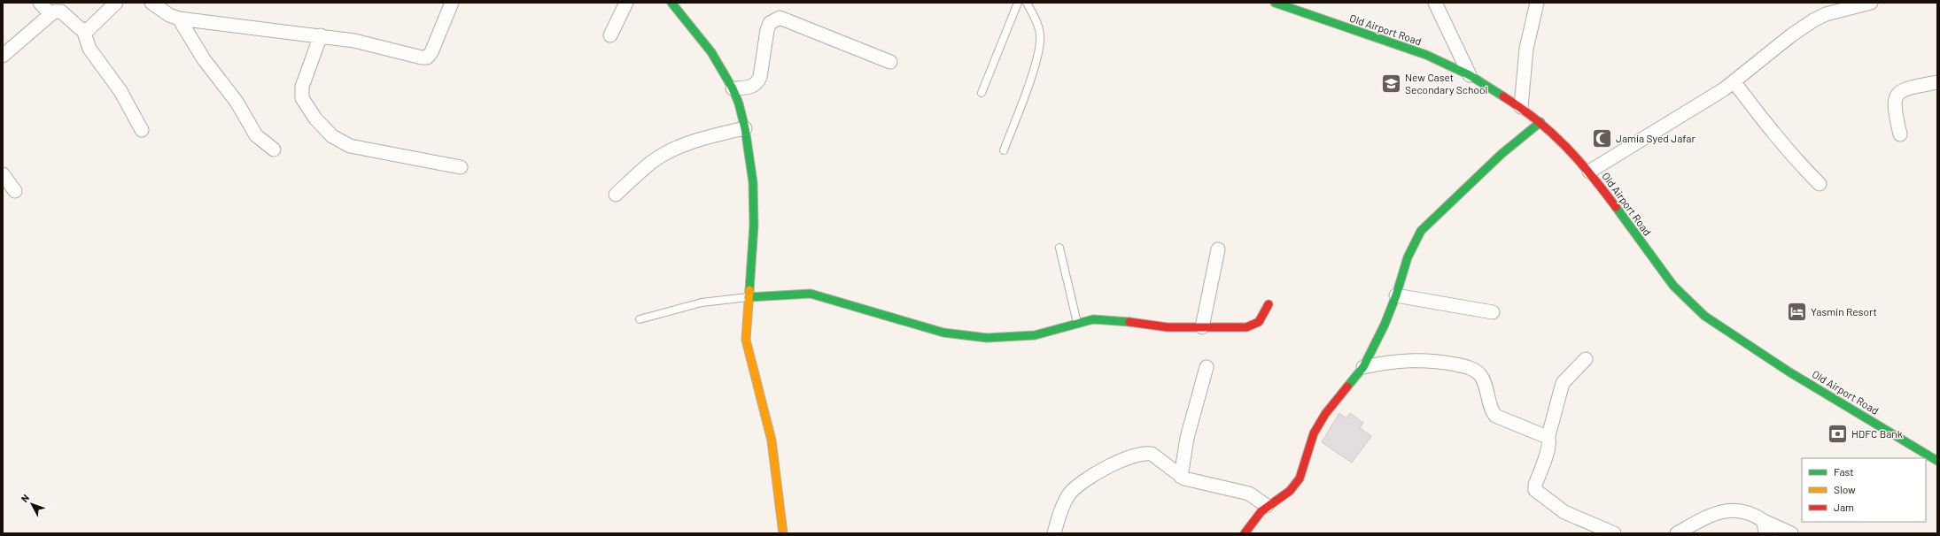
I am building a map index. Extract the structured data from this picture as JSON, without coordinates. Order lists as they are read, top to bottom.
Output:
{
  "streets": {
    "street": ["Old Airport Road"]
  },
  "places": {
    "school or university": ["New Caset Secondary School"],
    "mosque": ["Jamia Syed Jafar"],
    "hotel": ["Yasmin Resort"],
    "bank": ["HDFC Bank"]
  },
  "legend": ["Fast", "Slow", "Jam"],
  "north": "top left"
}
